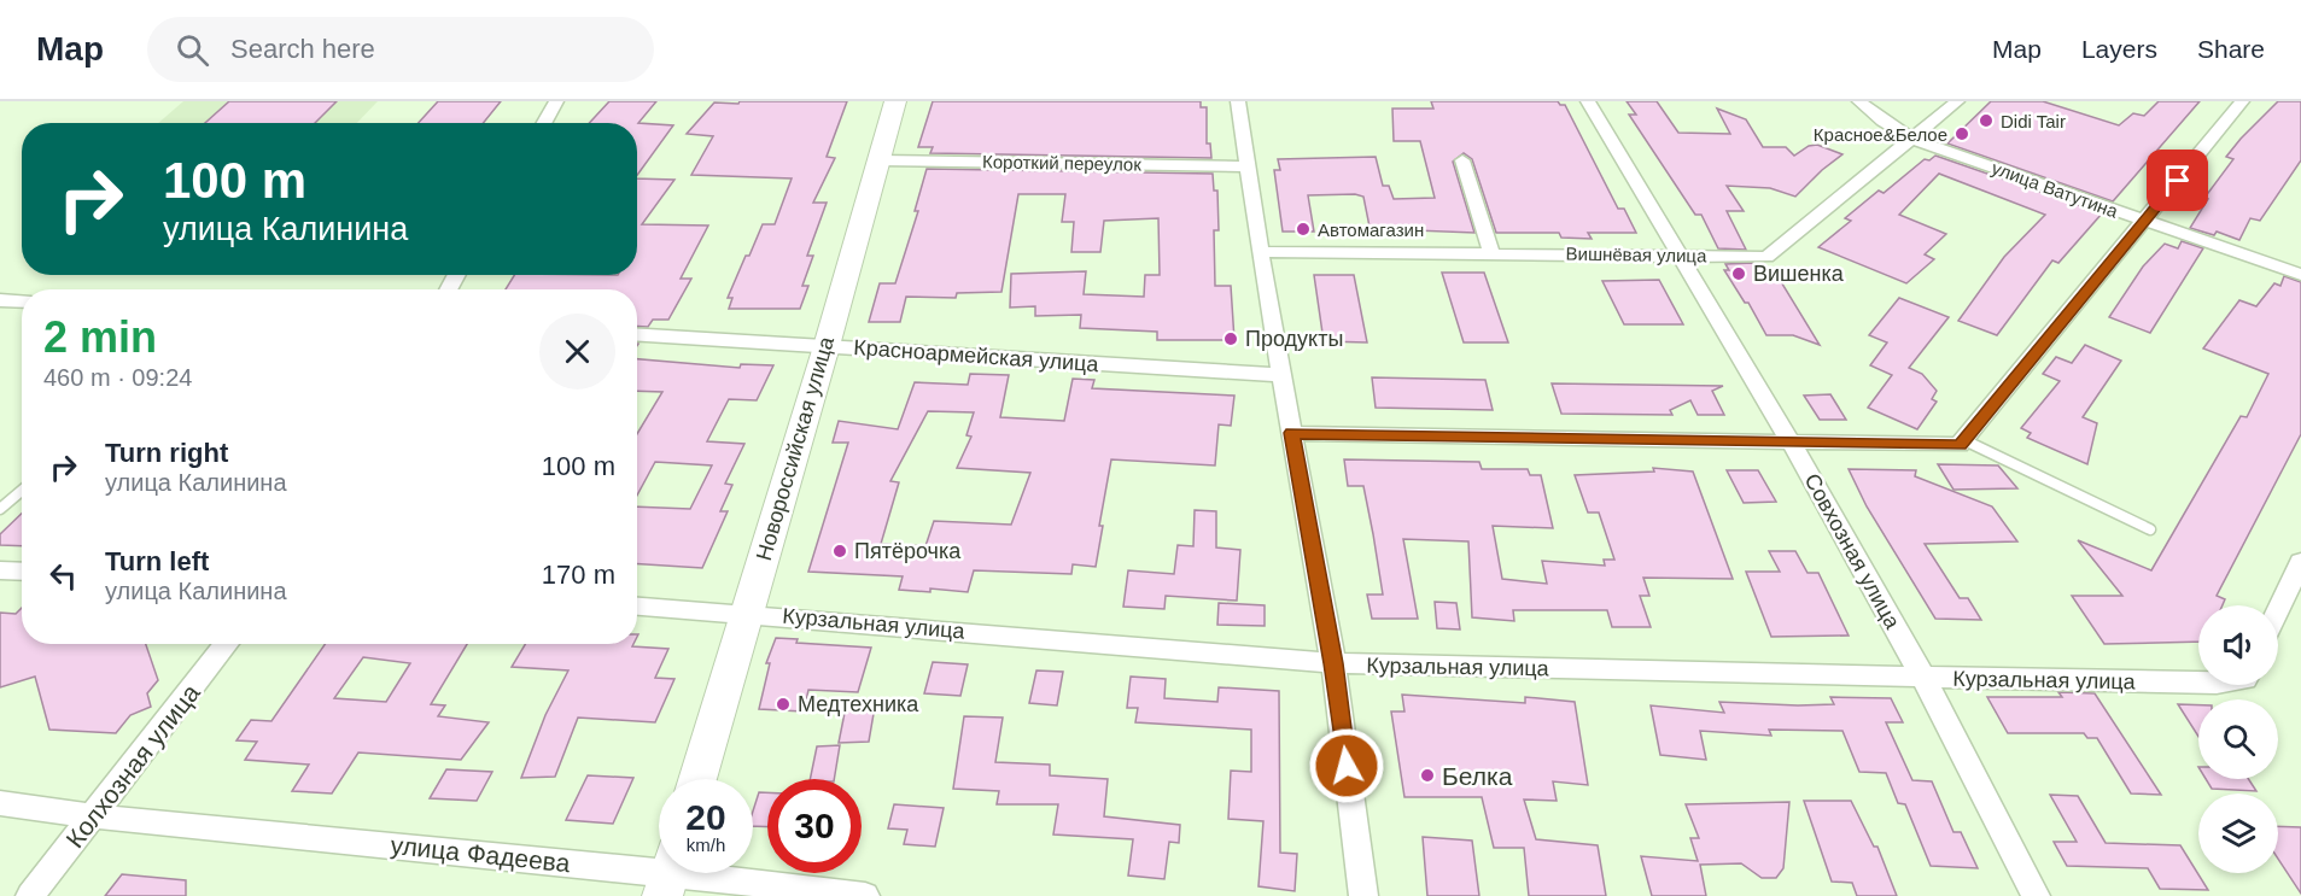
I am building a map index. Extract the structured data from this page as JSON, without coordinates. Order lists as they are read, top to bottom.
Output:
{
  "streets": {
    "street": [
      "Короткий переулок",
      "улица Ватутина",
      "Вишнёвая улица",
      "Красноармейская улица",
      "Новороссийская улица",
      "Совхозная улица",
      "Курзальная улица",
      "Колхозная улица",
      "улица Фадеева"
    ]
  },
  "crossings": [
    ["Короткий переулок", "Новороссийская улица"],
    ["улица Ватутина", "Вишнёвая улица"],
    ["Вишнёвая улица", "Совхозная улица"],
    ["Красноармейская улица", "Новороссийская улица"],
    ["Новороссийская улица", "Курзальная улица"],
    ["Совхозная улица", "Курзальная улица"],
    ["Колхозная улица", "улица Фадеева"]
  ],
  "places": [
    "Didi Tair",
    "Красное&Белое",
    "Автомагазин",
    "Вишенка",
    "Продукты",
    "Пятёрочка",
    "Медтехника",
    "Белка"
  ],
  "page": {
    "header": "Map",
    "search": "Search here",
    "nav": ["Map", "Layers", "Share"],
    "turn": ["100 m", "улица Калинина"],
    "heading": ["2 min", "460 m · 09:24"],
    "list": [
      {
        "name": "Turn right",
        "note": "улица Калинина",
        "value": "100 m"
      },
      {
        "name": "Turn left",
        "note": "улица Калинина",
        "value": "170 m"
      }
    ],
    "speed": "20 km/h",
    "limit": "30"
  }
}
